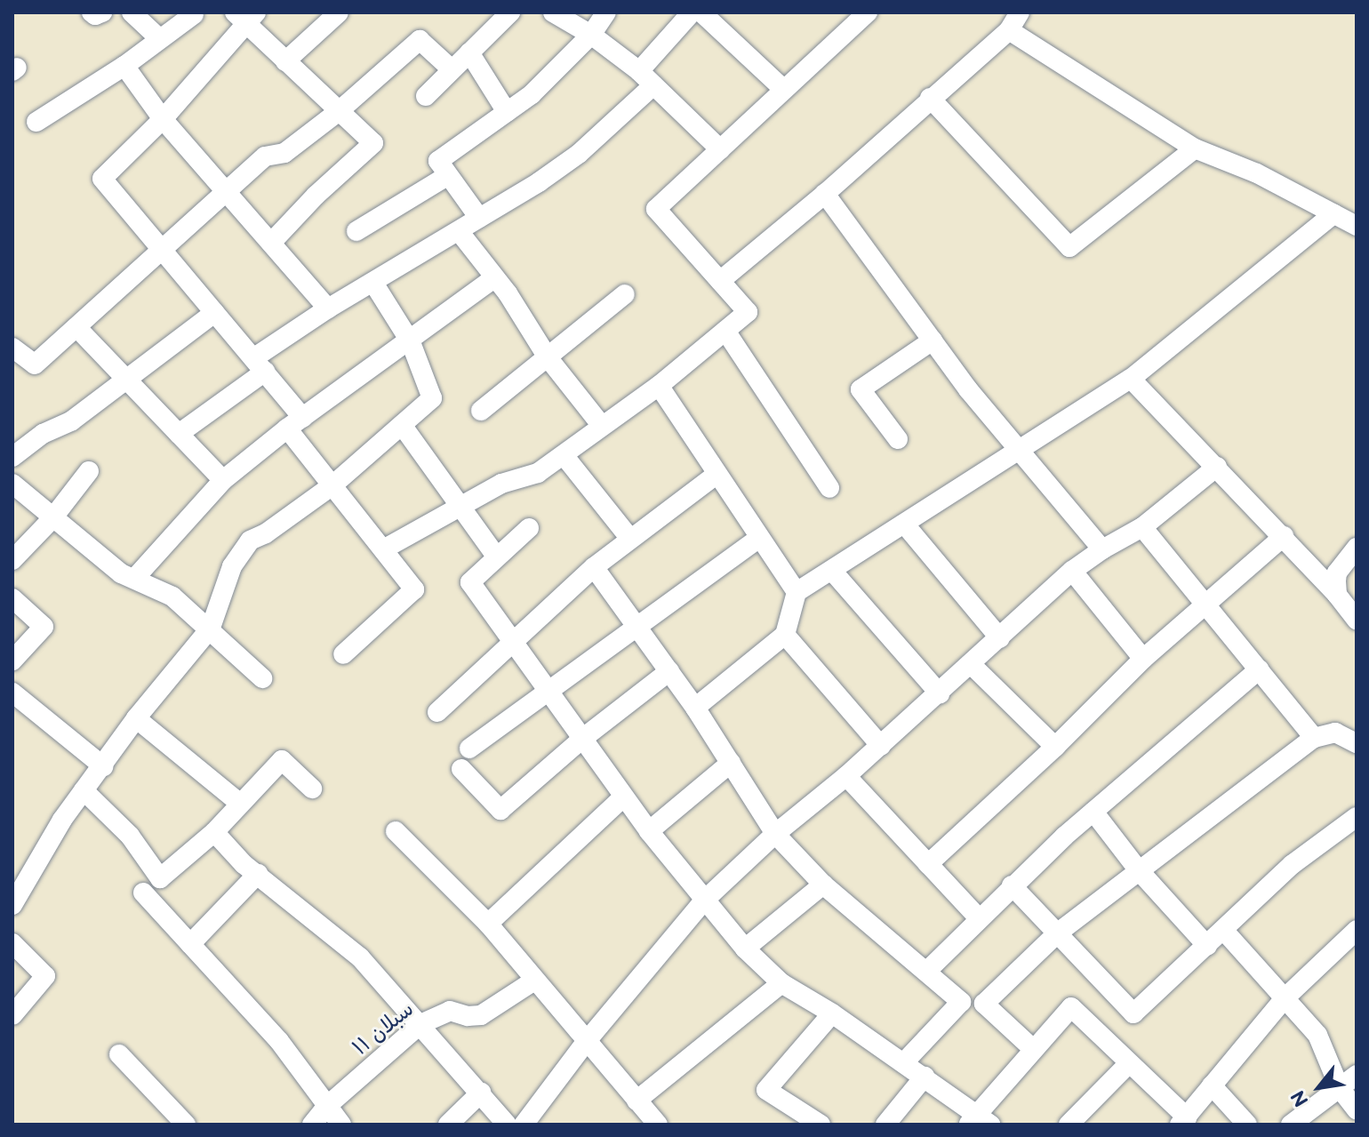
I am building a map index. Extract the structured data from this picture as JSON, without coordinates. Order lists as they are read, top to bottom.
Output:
{
  "streets": {
    "street": ["سبلان ۱۱"]
  },
  "north": "bottom left"
}
